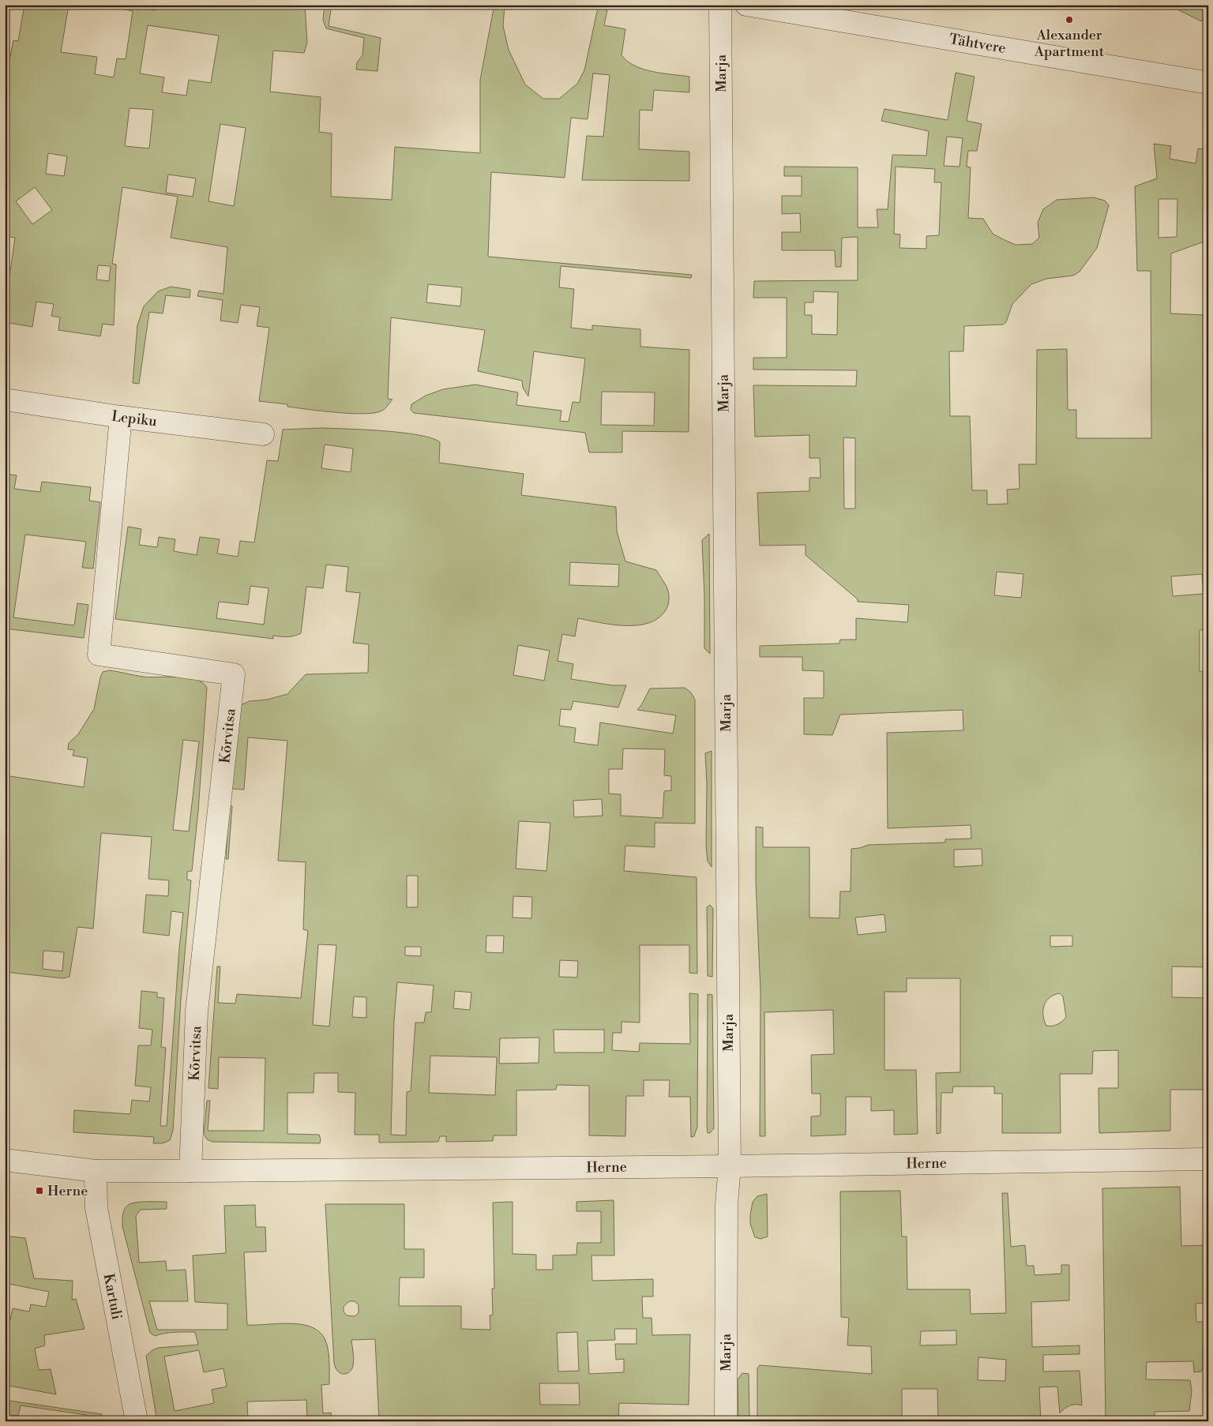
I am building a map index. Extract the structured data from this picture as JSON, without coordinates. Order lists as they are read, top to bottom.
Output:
{
  "streets": {
    "street": [
      "Tähtvere",
      "Marja",
      "Lepiku",
      "Kõrvitsa",
      "Herne",
      "Kartuli"
    ]
  },
  "crossings": [
    ["Marja", "Herne"],
    ["Lepiku", "Kõrvitsa"],
    ["Kõrvitsa", "Herne"],
    ["Herne", "Kartuli"]
  ],
  "places": {
    "other": ["Alexander Apartment"],
    "transit": ["Herne"]
  }
}
